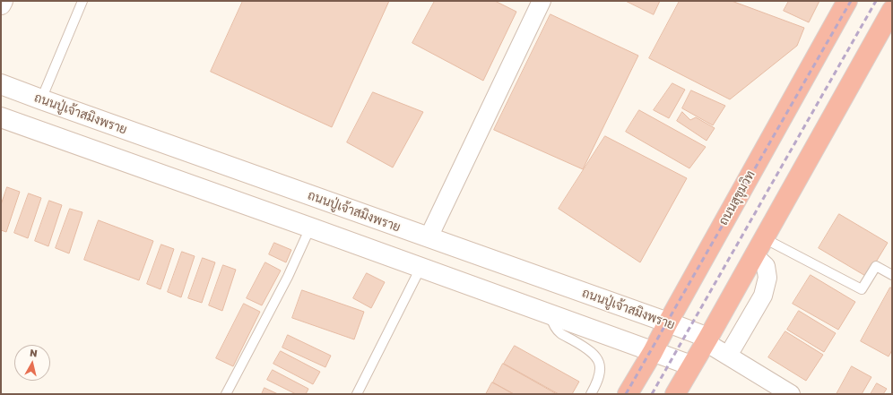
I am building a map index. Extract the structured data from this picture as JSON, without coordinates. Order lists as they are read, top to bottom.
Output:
{
  "streets": {
    "highway": ["ถนนสุขุมวิท"],
    "main road": ["ถนนปู่เจ้าสมิงพราย"]
  },
  "crossings": [
    ["ถนนปู่เจ้าสมิงพราย", "ถนนสุขุมวิท"]
  ],
  "north": "top"
}
